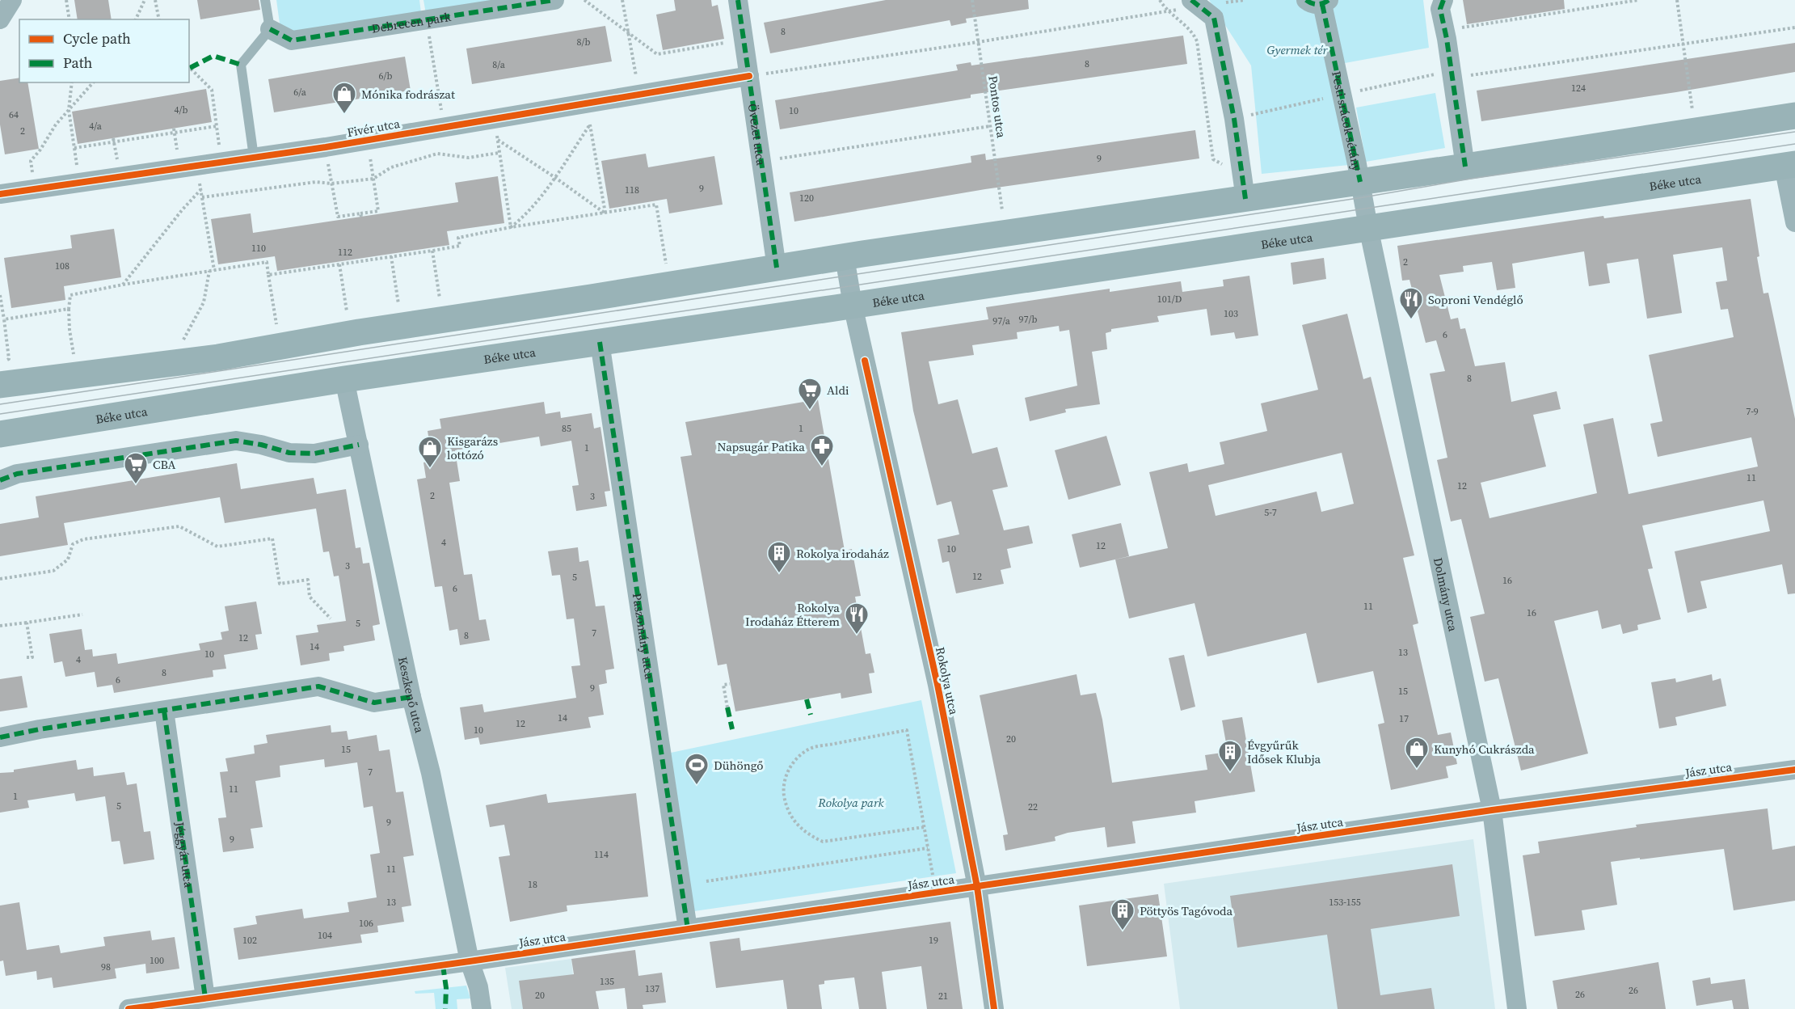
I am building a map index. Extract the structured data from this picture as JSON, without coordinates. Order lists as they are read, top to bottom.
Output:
{
  "streets": {
    "main road": ["Béke utca"],
    "street": [
      "Debrecen park",
      "Pesti srácok sétány",
      "Fivér utca",
      "Övezet utca",
      "Dolmány utca",
      "Paszomány utca",
      "Rokolya utca",
      "Keszkenő utca",
      "Jász utca",
      "Jéggyár utca"
    ],
    "path": ["Pontos utca"]
  },
  "crossings": [
    ["Pesti srácok sétány", "Dolmány utca"],
    ["Fivér utca", "Övezet utca"],
    ["Béke utca", "Dolmány utca"],
    ["Béke utca", "Paszomány utca"],
    ["Béke utca", "Rokolya utca"],
    ["Béke utca", "Keszkenő utca"],
    ["Dolmány utca", "Jász utca"],
    ["Paszomány utca", "Jász utca"],
    ["Rokolya utca", "Jász utca"],
    ["Keszkenő utca", "Jász utca"],
    ["Jász utca", "Jéggyár utca"]
  ],
  "parks": ["Gyermek tér", "Rokolya park"],
  "places": {
    "shop": ["Mónika fodrászat", "Kisgarázs lottózó", "Kunyhó Cukrászda"],
    "restaurant": ["Soproni Vendéglő", "Rokolya Irodaház Étterem"],
    "supermarket": ["Aldi", "CBA"],
    "pharmacy": ["Napsugár Patika"],
    "building": ["Rokolya irodaház", "Évgyűrűk Idősek Klubja", "Pöttyös Tagóvoda"],
    "sports": ["Dühöngő"]
  },
  "house_numbers": [
    "8",
    "8/b",
    "8",
    "8/a",
    "6/b",
    "124",
    "6/a",
    "4/b",
    "10",
    "64",
    "4/a",
    "2",
    "9",
    "9",
    "118",
    "120",
    "110",
    "112",
    "2",
    "108",
    "101/D",
    "103",
    "97/b",
    "97/a",
    "6",
    "8",
    "7-9",
    "85",
    "1",
    "1",
    "11",
    "12",
    "2",
    "3",
    "5-7",
    "4",
    "12",
    "10",
    "3",
    "12",
    "5",
    "16",
    "6",
    "11",
    "16",
    "5",
    "7",
    "8",
    "12",
    "14",
    "13",
    "10",
    "4",
    "8",
    "6",
    "9",
    "15",
    "14",
    "17",
    "12",
    "10",
    "20",
    "15",
    "7",
    "11",
    "1",
    "5",
    "22",
    "9",
    "9",
    "114",
    "11",
    "18",
    "13",
    "153-155",
    "106",
    "104",
    "102",
    "19",
    "100",
    "98",
    "135",
    "137",
    "26",
    "26",
    "20",
    "21"
  ],
  "legend": ["Cycle path", "Path"]
}
